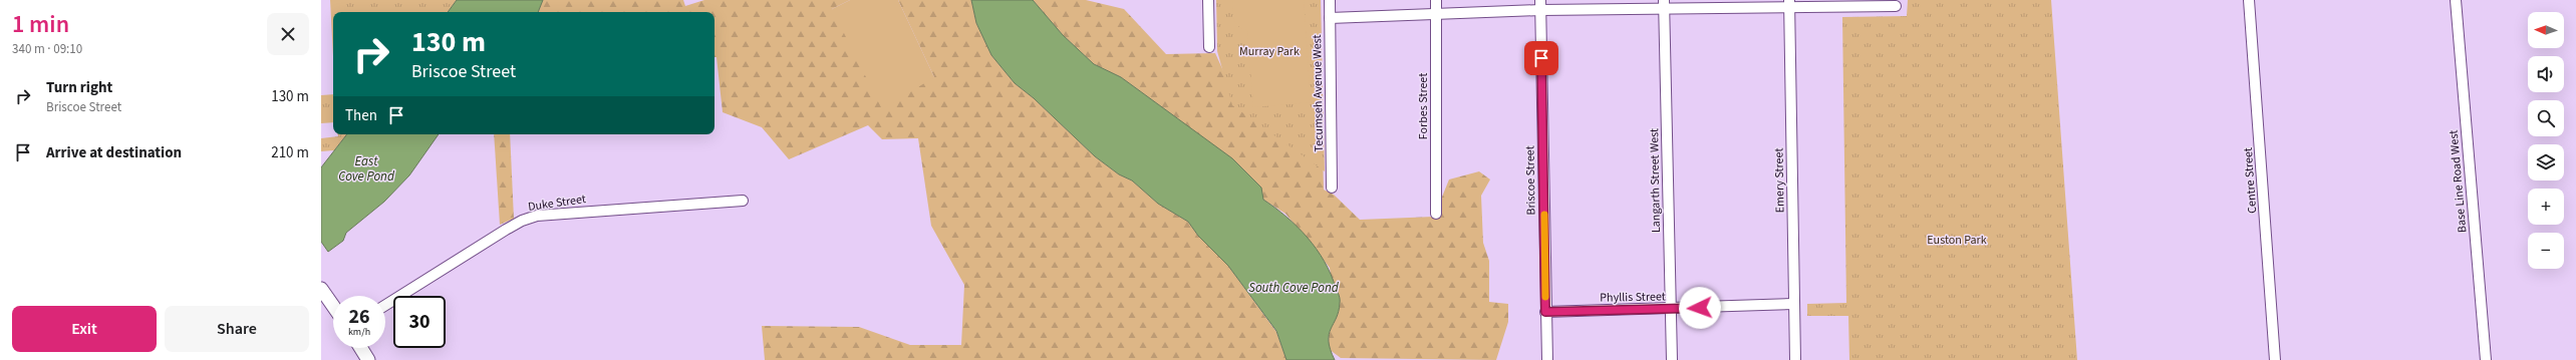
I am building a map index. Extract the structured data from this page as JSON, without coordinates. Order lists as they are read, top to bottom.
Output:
{
  "streets": {
    "street": [
      "Tecumseh Avenue West",
      "Forbes Street",
      "Briscoe Street",
      "Langarth Street West",
      "Emery Street",
      "Centre Street",
      "Base Line Road West",
      "Duke Street",
      "Phyllis Street"
    ]
  },
  "crossings": [
    ["Briscoe Street", "Phyllis Street"],
    ["Langarth Street West", "Phyllis Street"],
    ["Emery Street", "Phyllis Street"]
  ],
  "water": ["East Cove Pond", "South Cove Pond"],
  "parks": ["Murray Park", "Euston Park"],
  "north": "left",
  "page": {
    "heading": ["1 min", "340 m · 09:10"],
    "map_buttons": ["+", "−"],
    "turn": ["130 m", "Briscoe Street"],
    "list": [
      {
        "name": "Turn right",
        "note": "Briscoe Street",
        "value": "130 m"
      },
      {
        "name": "Arrive at destination",
        "value": "210 m"
      }
    ],
    "then": "Then",
    "speed": "26 km/h",
    "limit": "30",
    "buttons": ["Exit", "Share"]
  }
}
